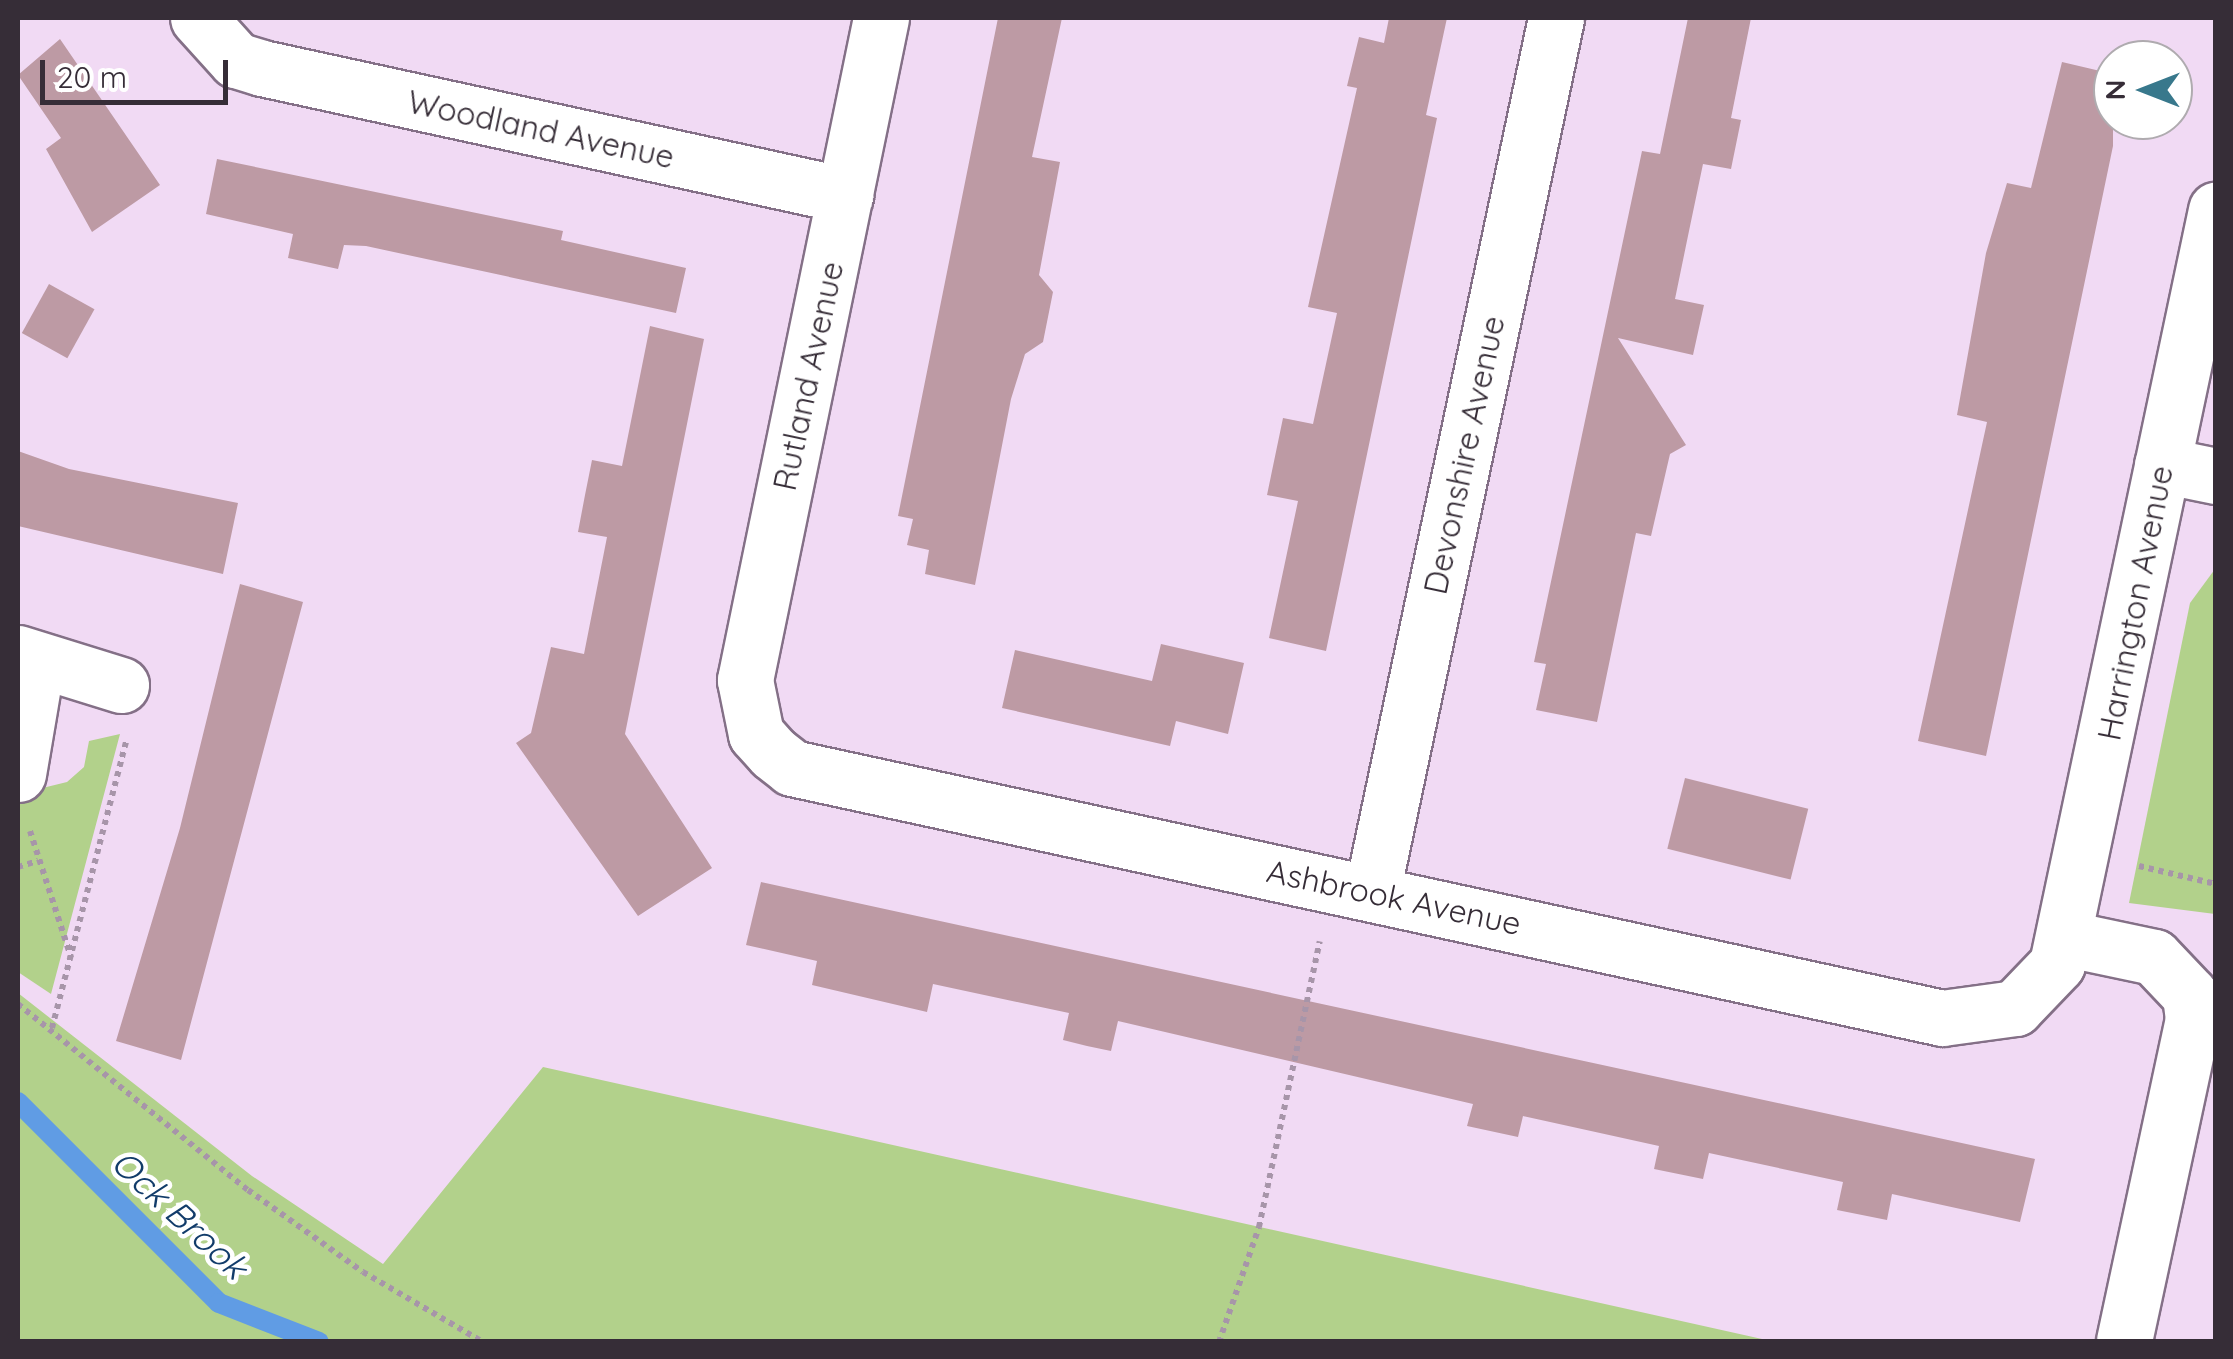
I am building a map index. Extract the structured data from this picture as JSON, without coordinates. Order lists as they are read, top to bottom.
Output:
{
  "streets": {
    "street": [
      "Woodland Avenue",
      "Rutland Avenue",
      "Devonshire Avenue",
      "Harrington Avenue",
      "Ashbrook Avenue"
    ]
  },
  "crossings": [
    ["Woodland Avenue", "Rutland Avenue"],
    ["Rutland Avenue", "Ashbrook Avenue"],
    ["Devonshire Avenue", "Ashbrook Avenue"],
    ["Harrington Avenue", "Ashbrook Avenue"]
  ],
  "water": ["Ock Brook"],
  "scale_bar": "20 m",
  "north": "left"
}
